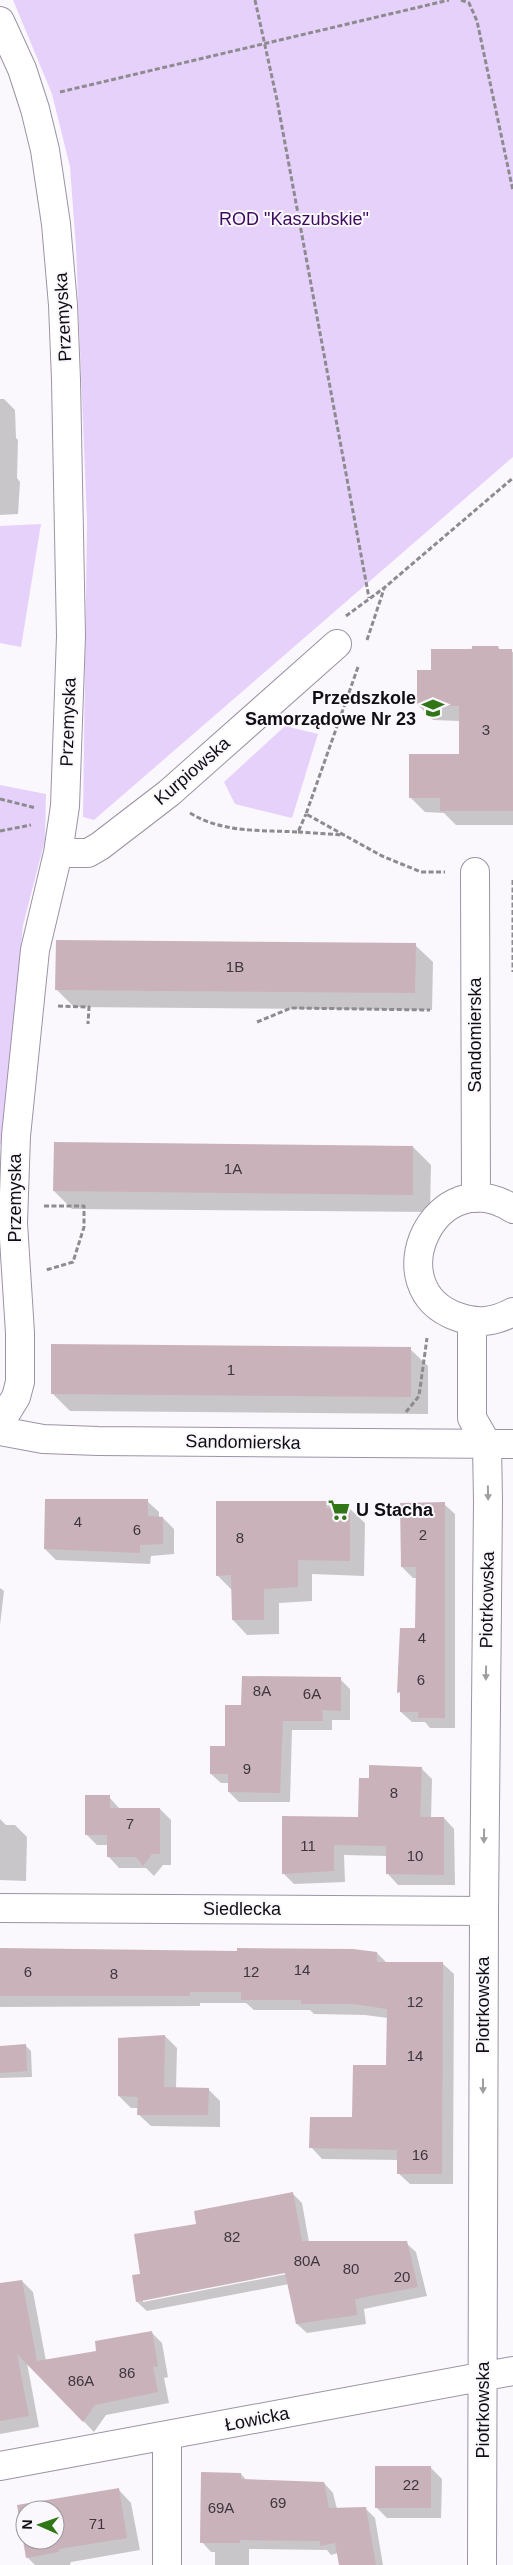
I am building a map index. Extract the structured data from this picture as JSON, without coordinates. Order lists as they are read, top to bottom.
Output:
{
  "streets": {
    "street": [
      "Przemyska",
      "Kurpiowska",
      "Sandomierska",
      "Piotrkowska",
      "Siedlecka",
      "Łowicka"
    ]
  },
  "crossings": [
    ["Przemyska", "Kurpiowska"],
    ["Sandomierska", "Piotrkowska"],
    ["Piotrkowska", "Siedlecka"],
    ["Piotrkowska", "Łowicka"]
  ],
  "one_way": ["Piotrkowska"],
  "parks": ["ROD \"Kaszubskie\""],
  "places": {
    "school or university": ["Przedszkole Samorządowe Nr 23"],
    "supermarket": ["U Stacha"]
  },
  "house_numbers": [
    "3",
    "1B",
    "1A",
    "1",
    "4",
    "6",
    "2",
    "8",
    "4",
    "6",
    "8A",
    "6A",
    "9",
    "8",
    "7",
    "11",
    "10",
    "14",
    "6",
    "12",
    "8",
    "12",
    "14",
    "16",
    "82",
    "80A",
    "80",
    "20",
    "86",
    "86A",
    "22",
    "69",
    "69A",
    "71"
  ],
  "north": "left"
}
